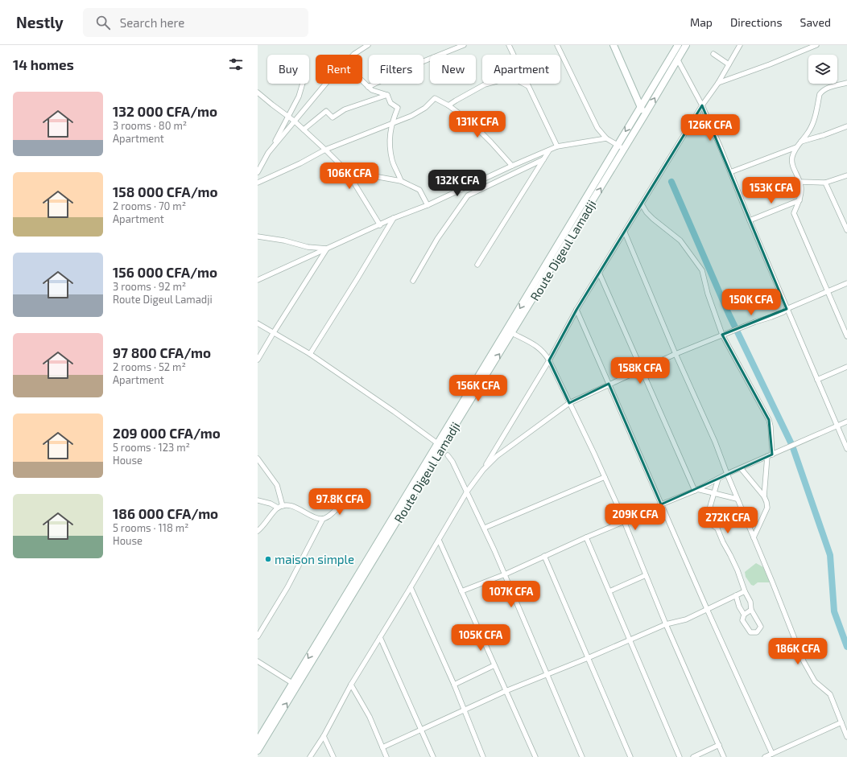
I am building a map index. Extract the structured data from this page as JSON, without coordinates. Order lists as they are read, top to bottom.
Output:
{
  "streets": {
    "main road": ["Route Digeul Lamadji"]
  },
  "places": ["maison simple"],
  "page": {
    "header": "Nestly",
    "search": "Search here",
    "nav": ["Map", "Directions", "Saved"],
    "heading": "14 homes",
    "chip": [
      "Buy",
      "Rent",
      "Filters",
      "New",
      "Apartment"
    ],
    "list": [
      {
        "name": "132 000 CFA/mo",
        "note": "3 rooms · 80 m² · Apartment"
      },
      {
        "name": "158 000 CFA/mo",
        "note": "2 rooms · 70 m² · Apartment"
      },
      {
        "name": "156 000 CFA/mo",
        "note": "3 rooms · 92 m² · Route Digeul Lamadji"
      },
      {
        "name": "97 800 CFA/mo",
        "note": "2 rooms · 52 m² · Apartment"
      },
      {
        "name": "209 000 CFA/mo",
        "note": "5 rooms · 123 m² · House"
      },
      {
        "name": "186 000 CFA/mo",
        "note": "5 rooms · 118 m² · House"
      }
    ],
    "price": [
      "131K CFA",
      "126K CFA",
      "106K CFA",
      "132K CFA",
      "153K CFA",
      "150K CFA",
      "158K CFA",
      "156K CFA",
      "97.8K CFA",
      "209K CFA",
      "272K CFA",
      "107K CFA",
      "105K CFA",
      "186K CFA"
    ]
  }
}
